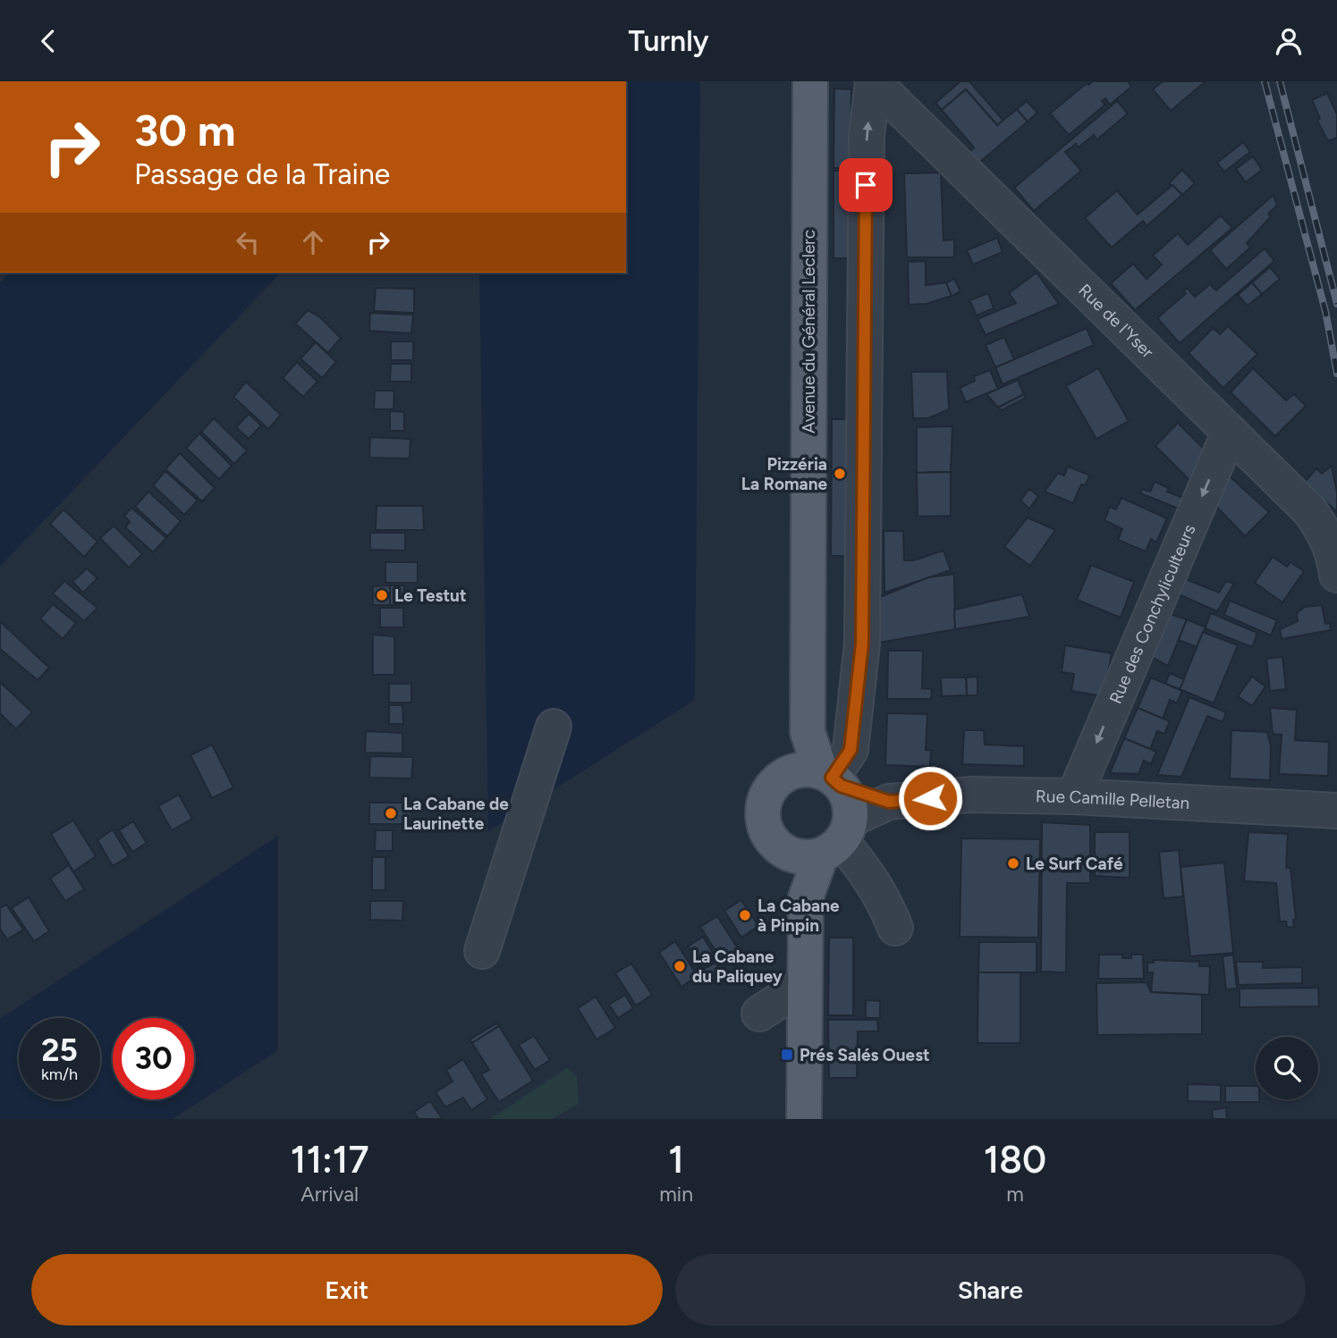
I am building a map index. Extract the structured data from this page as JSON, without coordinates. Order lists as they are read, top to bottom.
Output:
{
  "streets": {
    "main road": ["Avenue du Général Leclerc"],
    "street": ["Rue de l'Yser", "Rue des Conchyliculteurs", "Rue Camille Pelletan"]
  },
  "crossings": [
    ["Rue de l'Yser", "Rue des Conchyliculteurs"],
    ["Avenue du Général Leclerc", "Rue Camille Pelletan"],
    ["Rue des Conchyliculteurs", "Rue Camille Pelletan"]
  ],
  "places": {
    "other": [
      "Pizzéria La Romane",
      "Le Testut",
      "La Cabane de Laurinette",
      "Le Surf Café",
      "La Cabane à Pinpin",
      "La Cabane du Paliquey"
    ],
    "transit": ["Prés Salés Ouest"]
  },
  "page": {
    "header": "Turnly",
    "turn": ["30 m", "Passage de la Traine"],
    "speed": "25 km/h",
    "limit": "30",
    "eta": [
      "11:17",
      "Arrival",
      "1",
      "min",
      "180",
      "m"
    ],
    "buttons": ["Exit", "Share"]
  }
}
